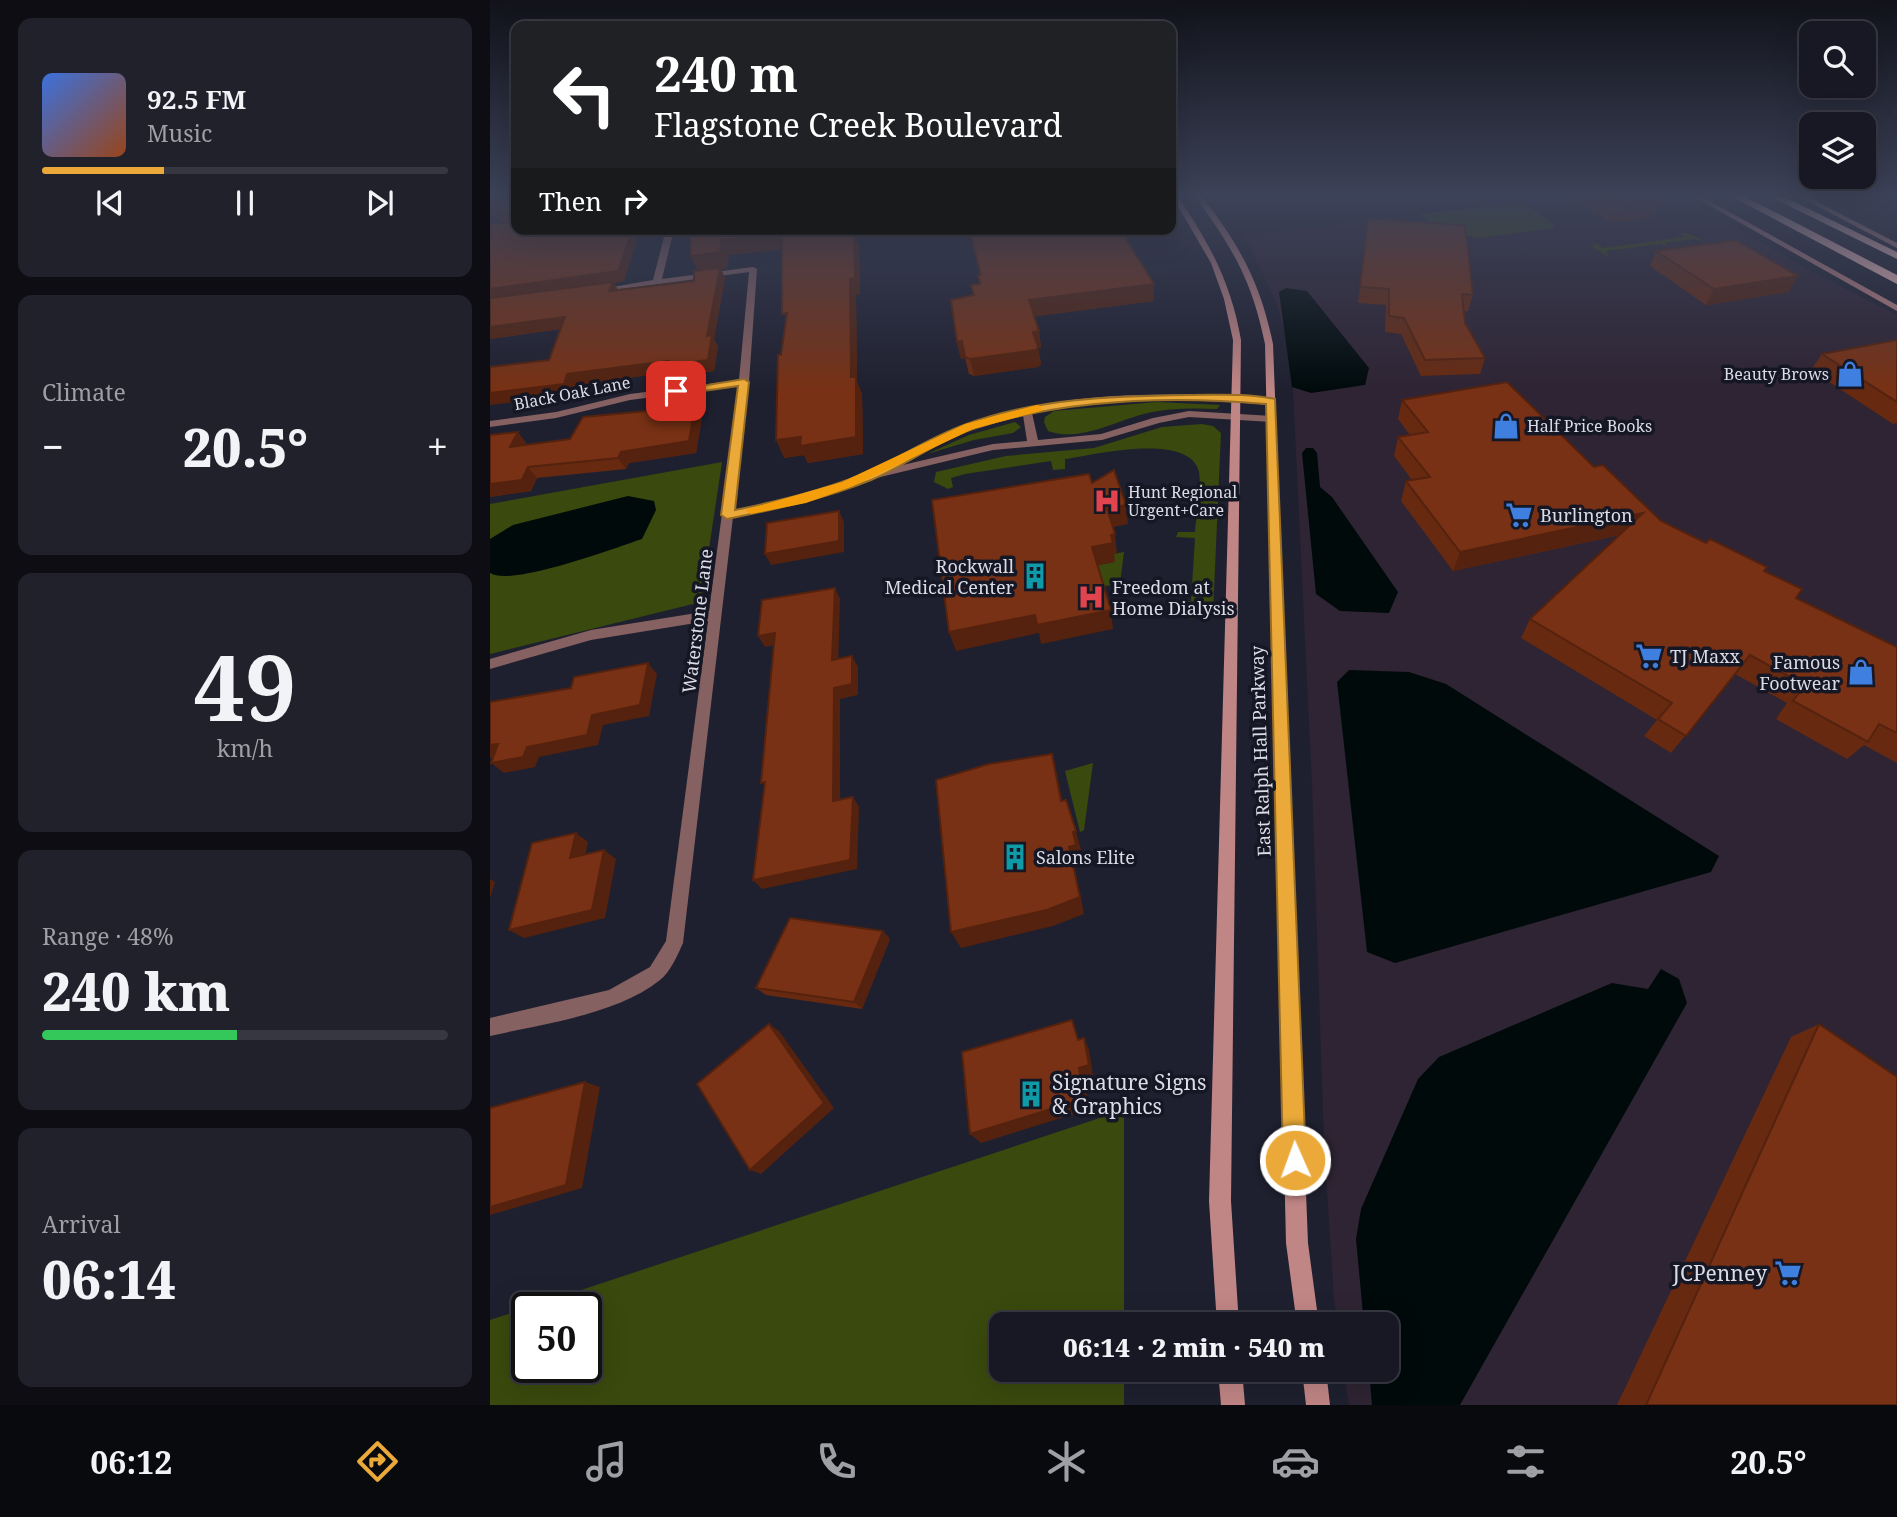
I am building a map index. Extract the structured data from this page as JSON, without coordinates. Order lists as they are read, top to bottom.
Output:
{
  "streets": {
    "main road": ["East Ralph Hall Parkway"],
    "street": ["Black Oak Lane", "Waterstone Lane"]
  },
  "crossings": [
    ["Black Oak Lane", "Waterstone Lane"]
  ],
  "places": {
    "shop": ["Beauty Brows", "Half Price Books", "Famous Footwear"],
    "hospital": ["Hunt Regional Urgent+Care", "Freedom at Home Dialysis"],
    "supermarket": ["Burlington", "TJ Maxx", "JCPenney"],
    "building": ["Rockwall Medical Center", "Salons Elite", "Signature Signs & Graphics"]
  },
  "page": {
    "turn": ["240 m", "Flagstone Creek Boulevard"],
    "song": ["92.5 FM", "Music"],
    "then": "Then",
    "tile": [
      "Climate",
      ["49", "km/h"],
      ["Range · 48%", "240 km"],
      ["Arrival", "06:14"]
    ],
    "heat": ["−", "20.5°", "+"],
    "limit": "50",
    "trip": "06:14 · 2 min · 540 m",
    "tabs": ["06:12", "20.5°"]
  }
}
